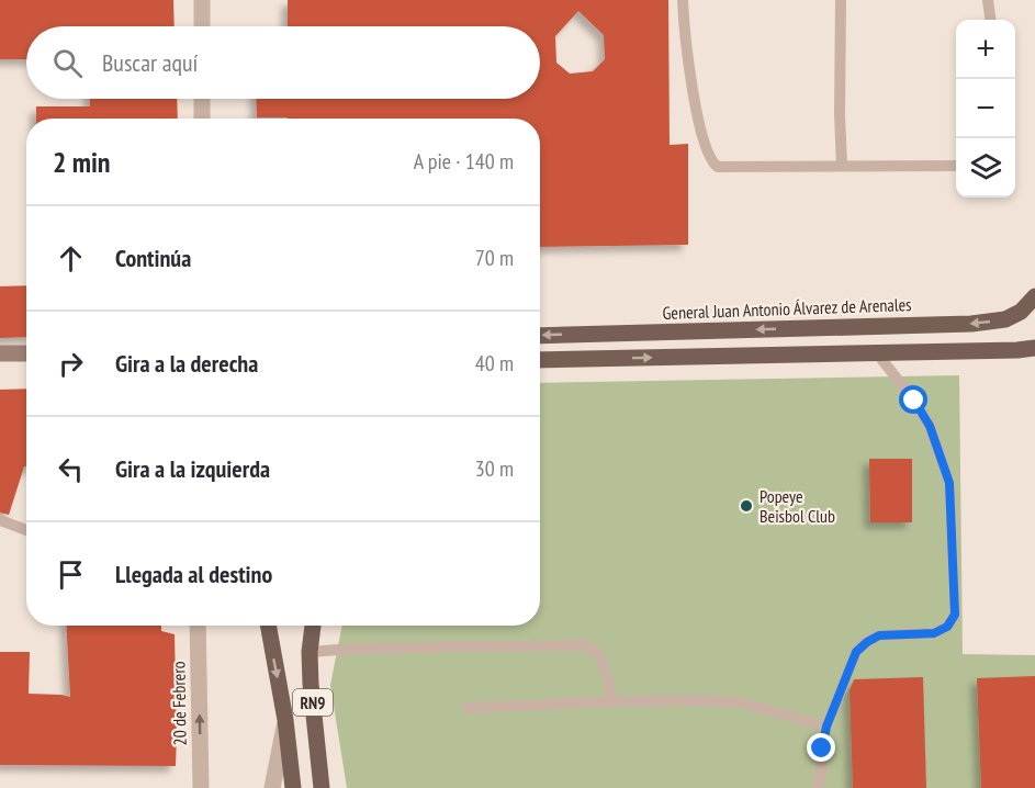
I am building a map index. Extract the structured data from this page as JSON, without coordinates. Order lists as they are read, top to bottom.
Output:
{
  "streets": {
    "main road": ["General Juan Antonio Álvarez de Arenales", "RN9"],
    "street": ["20 de Febrero"]
  },
  "places": ["Popeye Beisbol Club"],
  "page": {
    "map_buttons": ["+", "−"],
    "search": "Buscar aquí",
    "heading": ["2 min", "A pie · 140 m"],
    "list": [
      ["Continúa", "70 m"],
      ["Gira a la derecha", "40 m"],
      ["Gira a la izquierda", "30 m"],
      "Llegada al destino"
    ]
  }
}
